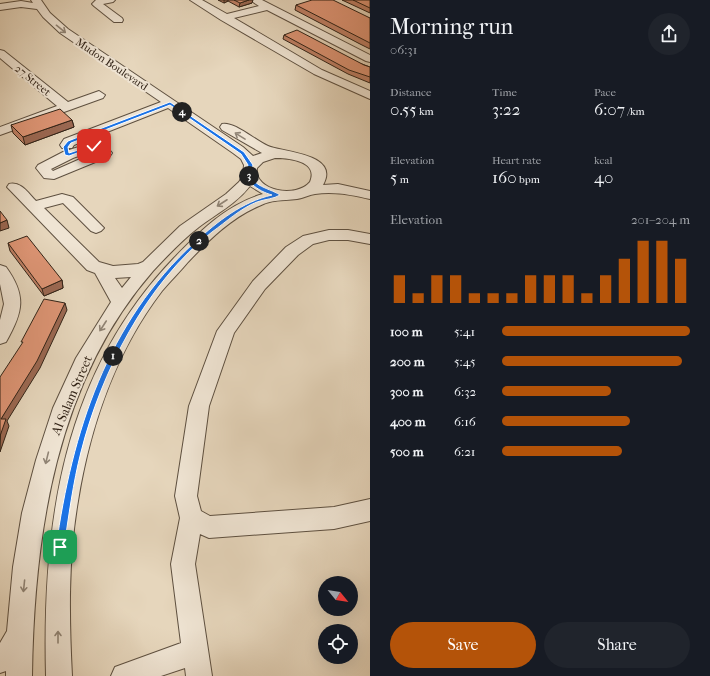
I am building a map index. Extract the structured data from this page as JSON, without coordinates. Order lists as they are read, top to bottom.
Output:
{
  "streets": {
    "street": ["Mudon Boulevard", "27 Street", "Al Salam Street"]
  },
  "crossings": [
    ["Mudon Boulevard", "Al Salam Street"]
  ],
  "north": "bottom right",
  "page": {
    "heading": ["Morning run", "06:31"],
    "stats": [
      ["Distance", "0.55 km"],
      ["Time", "3:22"],
      ["Pace", "6:07 /km"],
      ["Elevation", "5 m"],
      ["Heart rate", "160 bpm"],
      ["kcal", "40"]
    ],
    "pins": [
      "4",
      "3",
      "2",
      "1"
    ],
    "chart": ["Elevation", "201–204 m"],
    "list": [
      {
        "name": "100 m",
        "note": "5:41"
      },
      {
        "name": "200 m",
        "note": "5:45"
      },
      {
        "name": "300 m",
        "note": "6:32"
      },
      {
        "name": "400 m",
        "note": "6:16"
      },
      {
        "name": "500 m",
        "note": "6:21"
      }
    ],
    "buttons": ["Save", "Share"]
  }
}
